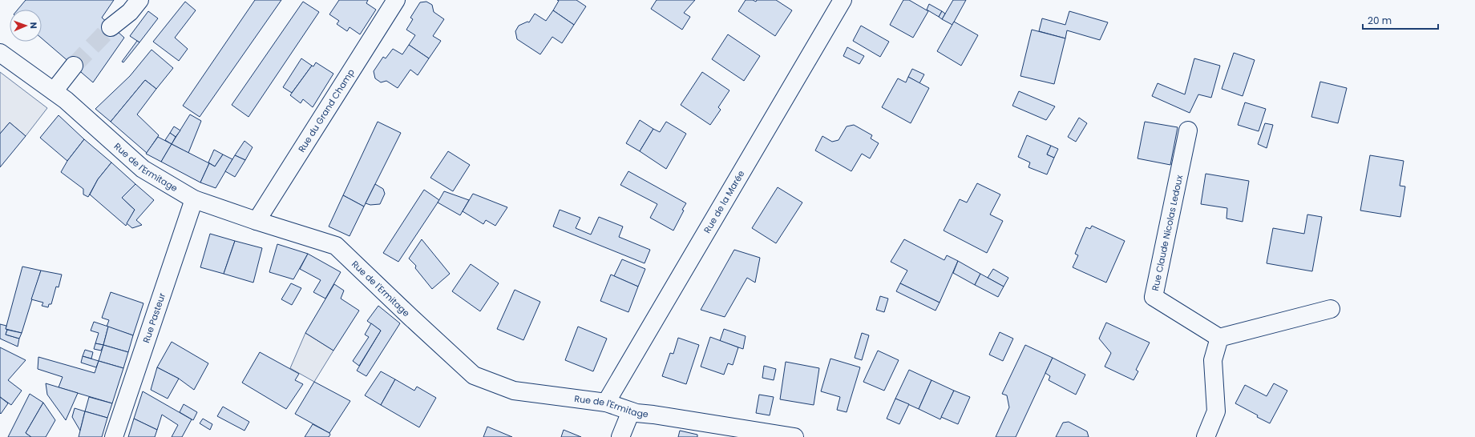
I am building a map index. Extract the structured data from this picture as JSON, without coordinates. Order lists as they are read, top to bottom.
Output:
{
  "streets": {
    "street": [
      "Rue du Grand Champ",
      "Rue de l'Ermitage",
      "Rue de la Marée",
      "Rue Claude Nicolas Ledoux",
      "Rue Pasteur"
    ]
  },
  "crossings": [
    ["Rue du Grand Champ", "Rue de l'Ermitage"],
    ["Rue de l'Ermitage", "Rue de la Marée"],
    ["Rue de l'Ermitage", "Rue Pasteur"]
  ],
  "scale_bar": "20 m",
  "north": "right"
}
